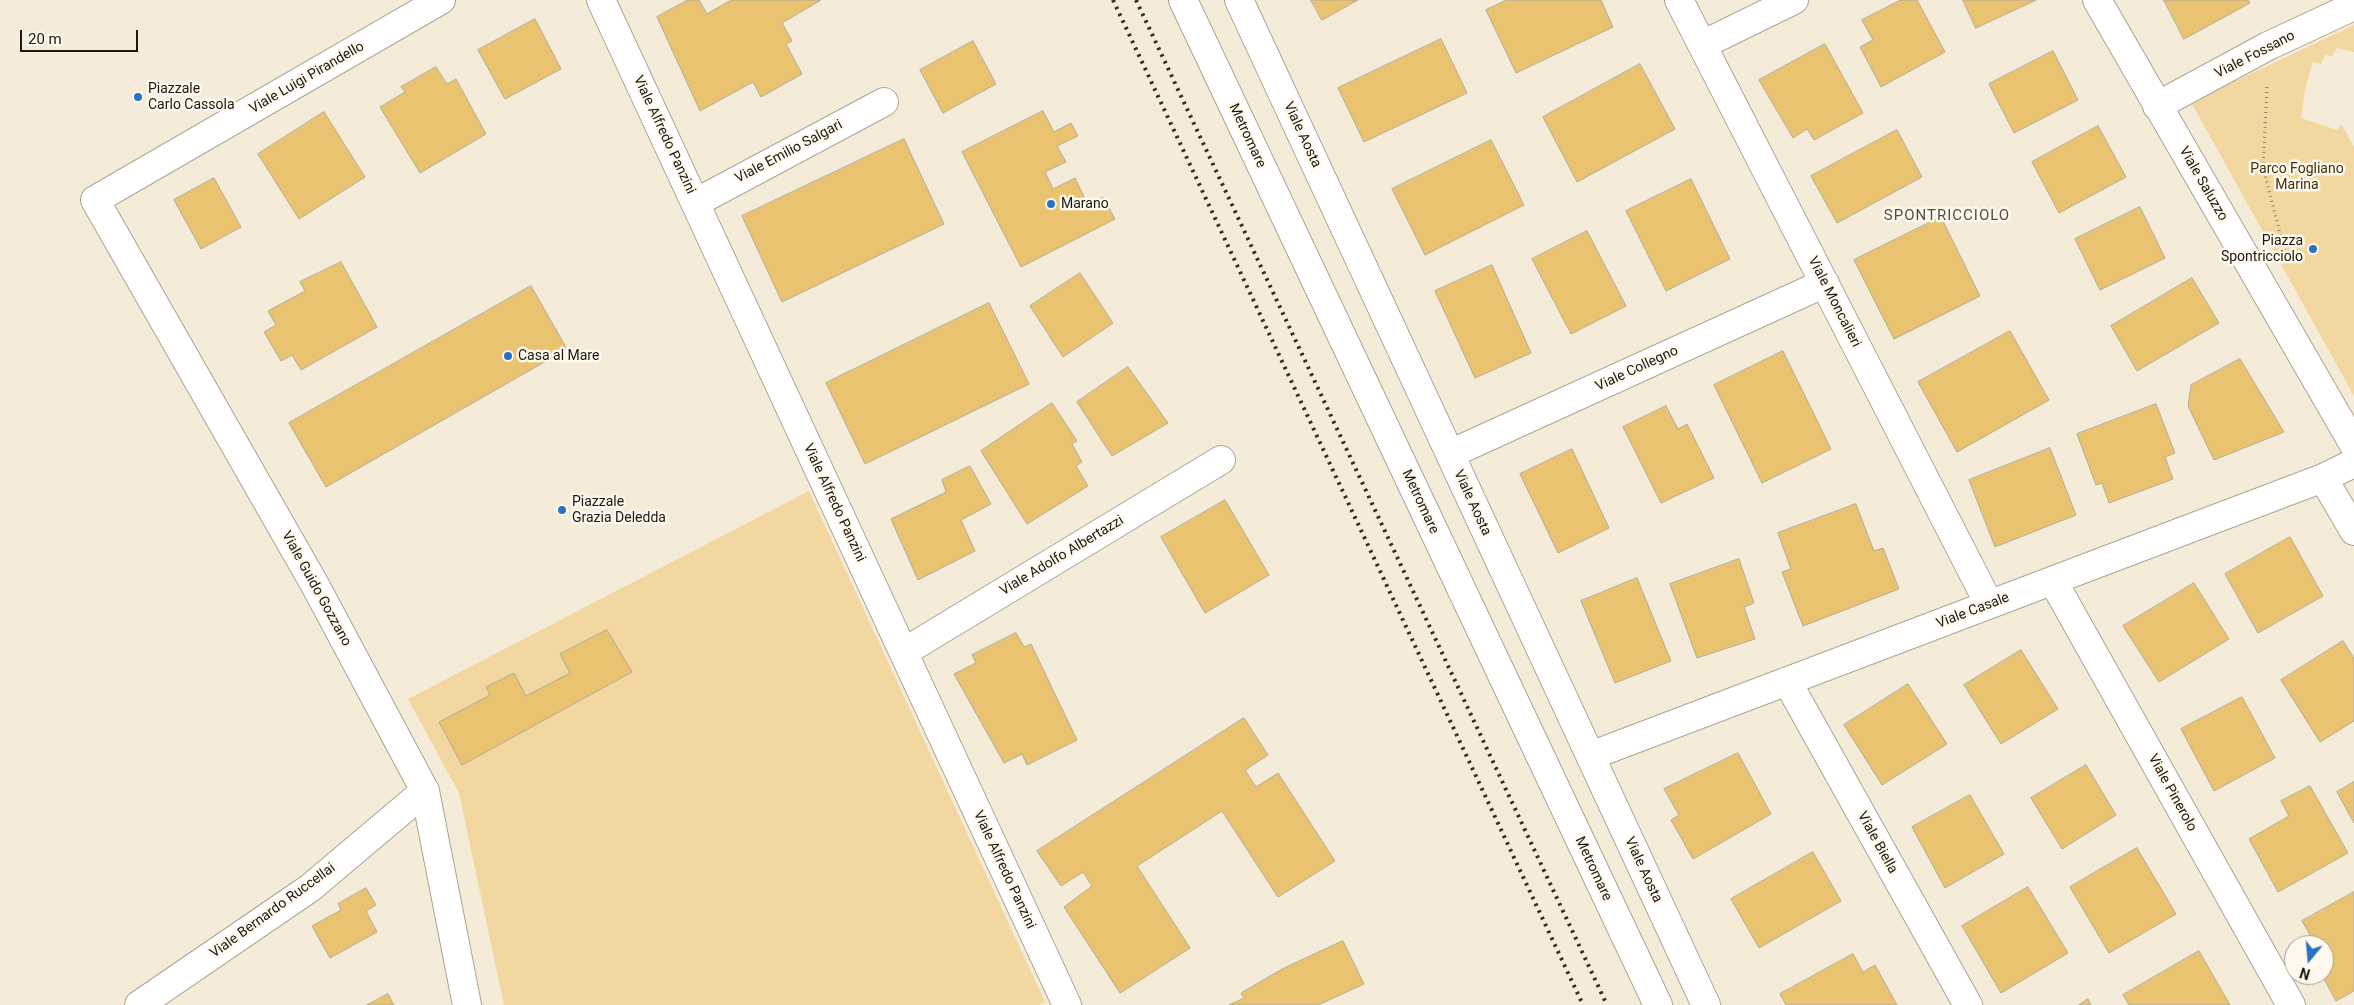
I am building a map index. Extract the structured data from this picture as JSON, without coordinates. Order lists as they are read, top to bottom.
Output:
{
  "streets": {
    "street": [
      "Viale Fossano",
      "Viale Luigi Pirandello",
      "Viale Alfredo Panzini",
      "Viale Aosta",
      "Metromare",
      "Viale Emilio Salgari",
      "Viale Saluzzo",
      "Viale Moncalieri",
      "Viale Collegno",
      "Viale Adolfo Albertazzi",
      "Viale Guido Gozzano",
      "Viale Casale",
      "Viale Pinerolo",
      "Viale Biella",
      "Viale Bernardo Ruccellai"
    ]
  },
  "crossings": [
    ["Viale Fossano", "Viale Saluzzo"],
    ["Viale Luigi Pirandello", "Viale Guido Gozzano"],
    ["Viale Alfredo Panzini", "Viale Emilio Salgari"],
    ["Viale Alfredo Panzini", "Viale Adolfo Albertazzi"],
    ["Viale Aosta", "Viale Collegno"],
    ["Viale Aosta", "Viale Casale"],
    ["Viale Moncalieri", "Viale Collegno"],
    ["Viale Moncalieri", "Viale Casale"],
    ["Viale Guido Gozzano", "Viale Bernardo Ruccellai"],
    ["Viale Casale", "Viale Pinerolo"],
    ["Viale Casale", "Viale Biella"]
  ],
  "districts": ["SPONTRICCIOLO"],
  "parks": ["Parco Fogliano Marina"],
  "places": [
    "Piazzale Carlo Cassola",
    "Marano",
    "Piazza Spontricciolo",
    "Casa al Mare",
    "Piazzale Grazia Deledda"
  ],
  "scale_bar": "20 m",
  "north": "bottom"
}
